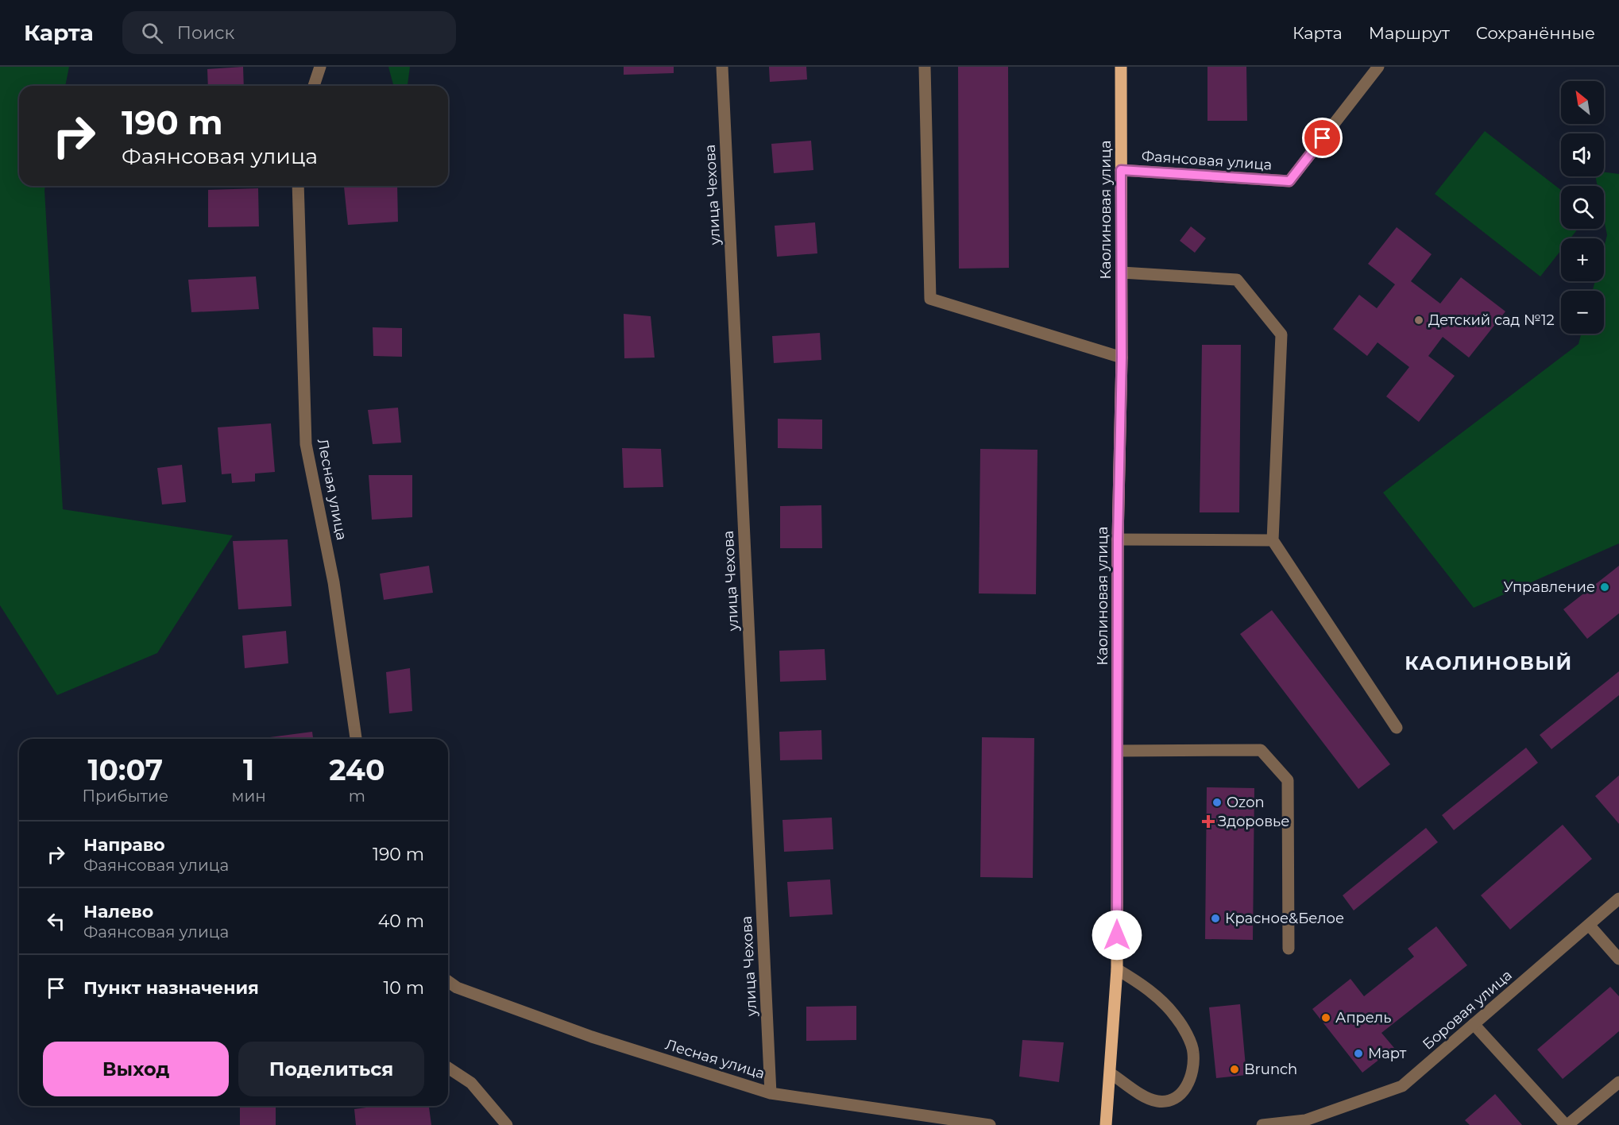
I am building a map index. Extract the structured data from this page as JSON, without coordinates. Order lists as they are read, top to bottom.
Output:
{
  "streets": {
    "main road": ["Каолиновая улица"],
    "street": [
      "Фаянсовая улица",
      "улица Чехова",
      "Лесная улица",
      "Боровая улица"
    ]
  },
  "crossings": [
    ["Фаянсовая улица", "Каолиновая улица"],
    ["улица Чехова", "Лесная улица"]
  ],
  "districts": ["КАОЛИНОВЫЙ"],
  "places": {
    "other": [
      "Детский сад №12",
      "Управление",
      "Ozon",
      "Красное&Белое",
      "Апрель",
      "Март",
      "Brunch"
    ],
    "health": ["Здоровье"]
  },
  "north": "top left",
  "page": {
    "header": "Карта",
    "search": "Поиск",
    "nav": ["Карта", "Маршрут", "Сохранённые"],
    "map_buttons": ["+", "−"],
    "turn": ["190 m", "Фаянсовая улица"],
    "eta": [
      "10:07",
      "Прибытие",
      "1",
      "мин",
      "240",
      "m"
    ],
    "list": [
      {
        "name": "Направо",
        "note": "Фаянсовая улица",
        "value": "190 m"
      },
      {
        "name": "Налево",
        "note": "Фаянсовая улица",
        "value": "40 m"
      },
      {
        "name": "Пункт назначения",
        "value": "10 m"
      }
    ],
    "buttons": ["Выход", "Поделиться"]
  }
}
